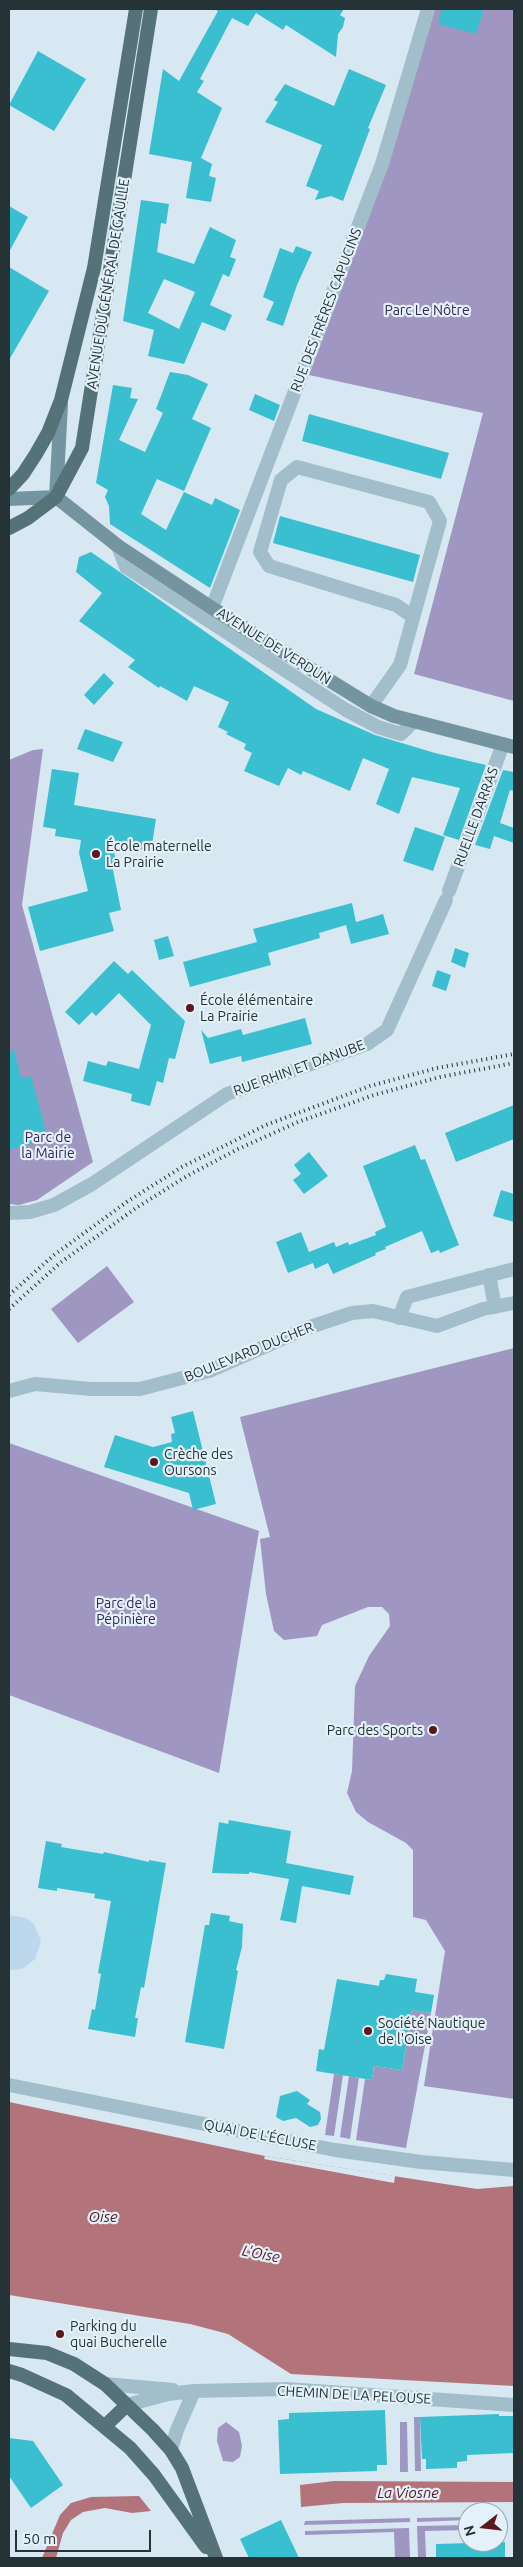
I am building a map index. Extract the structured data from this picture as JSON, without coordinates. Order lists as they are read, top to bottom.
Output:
{
  "streets": {
    "main road": ["AVENUE DU GÉNÉRAL DE GAULLE", "AVENUE DE VERDUN"],
    "street": [
      "RUE DES FRÈRES CAPUCINS",
      "RUELLE DARRAS",
      "RUE RHIN ET DANUBE",
      "BOULEVARD DUCHER",
      "QUAI DE L'ÉCLUSE",
      "CHEMIN DE LA PELOUSE"
    ]
  },
  "crossings": [
    ["AVENUE DU GÉNÉRAL DE GAULLE", "AVENUE DE VERDUN"],
    ["RUE DES FRÈRES CAPUCINS", "AVENUE DE VERDUN"],
    ["AVENUE DE VERDUN", "RUELLE DARRAS"],
    ["RUELLE DARRAS", "RUE RHIN ET DANUBE"]
  ],
  "water": ["Oise", "L'Oise", "La Viosne"],
  "parks": ["Parc Le Nôtre", "Parc de la Mairie", "Parc de la Pépinière"],
  "places": [
    "École maternelle La Prairie",
    "École élémentaire La Prairie",
    "Crèche des Oursons",
    "Parc des Sports",
    "Société Nautique de l'Oise",
    "Parking du quai Bucherelle"
  ],
  "scale_bar": "50 m",
  "north": "left"
}
